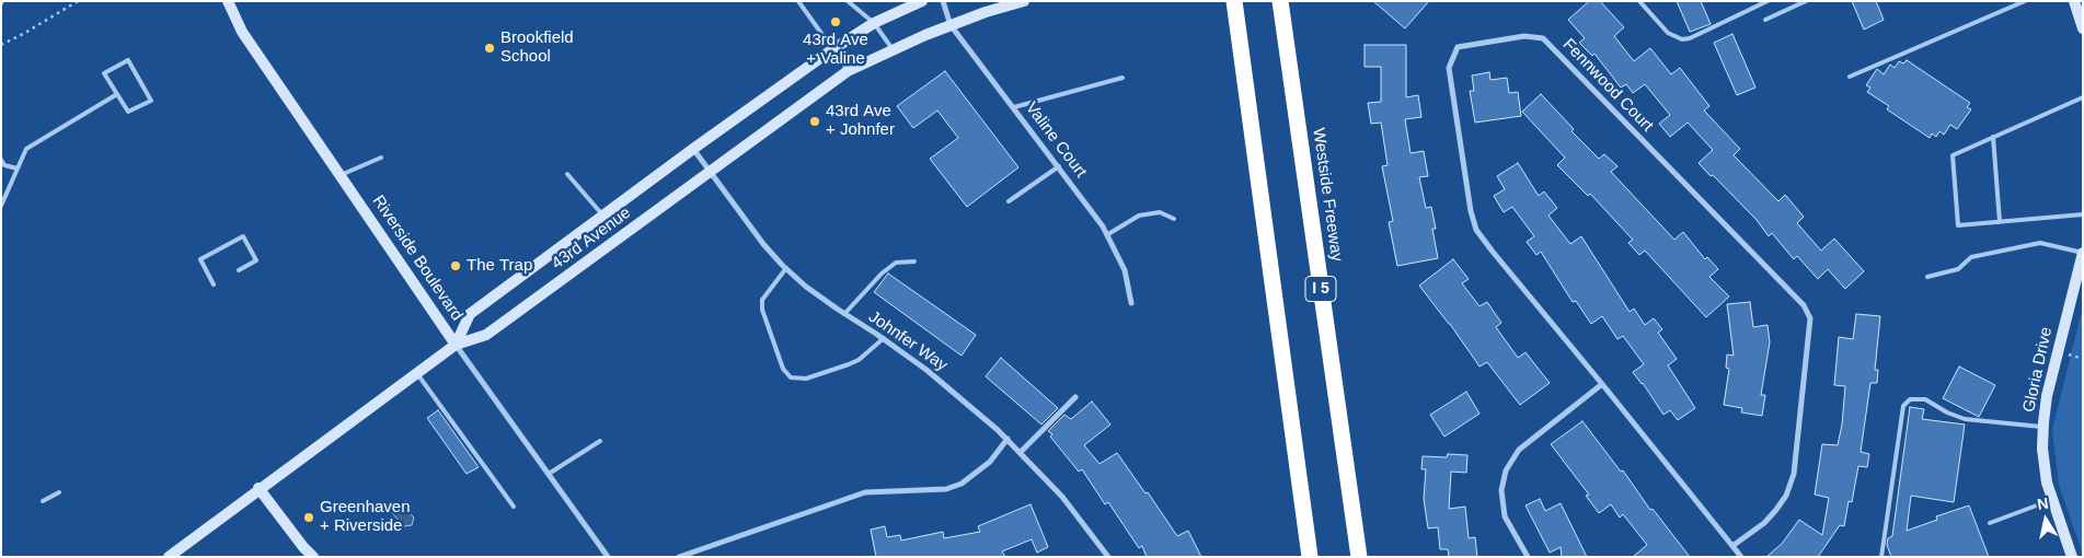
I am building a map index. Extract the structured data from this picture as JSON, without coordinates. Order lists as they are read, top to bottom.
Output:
{
  "streets": {
    "highway": ["Westside Freeway", "I 5"],
    "main road": ["43rd Avenue", "Riverside Boulevard", "Gloria Drive"],
    "street": ["Fennwood Court", "Valine Court", "Johnfer Way"]
  },
  "crossings": [
    ["Valine Court", "43rd Avenue"],
    ["43rd Avenue", "Riverside Boulevard"],
    ["43rd Avenue", "Johnfer Way"]
  ],
  "places": [
    "43rd Ave + Valine",
    "Brookfield School",
    "43rd Ave + Johnfer",
    "The Trap",
    "Greenhaven + Riverside"
  ],
  "north": "top"
}
